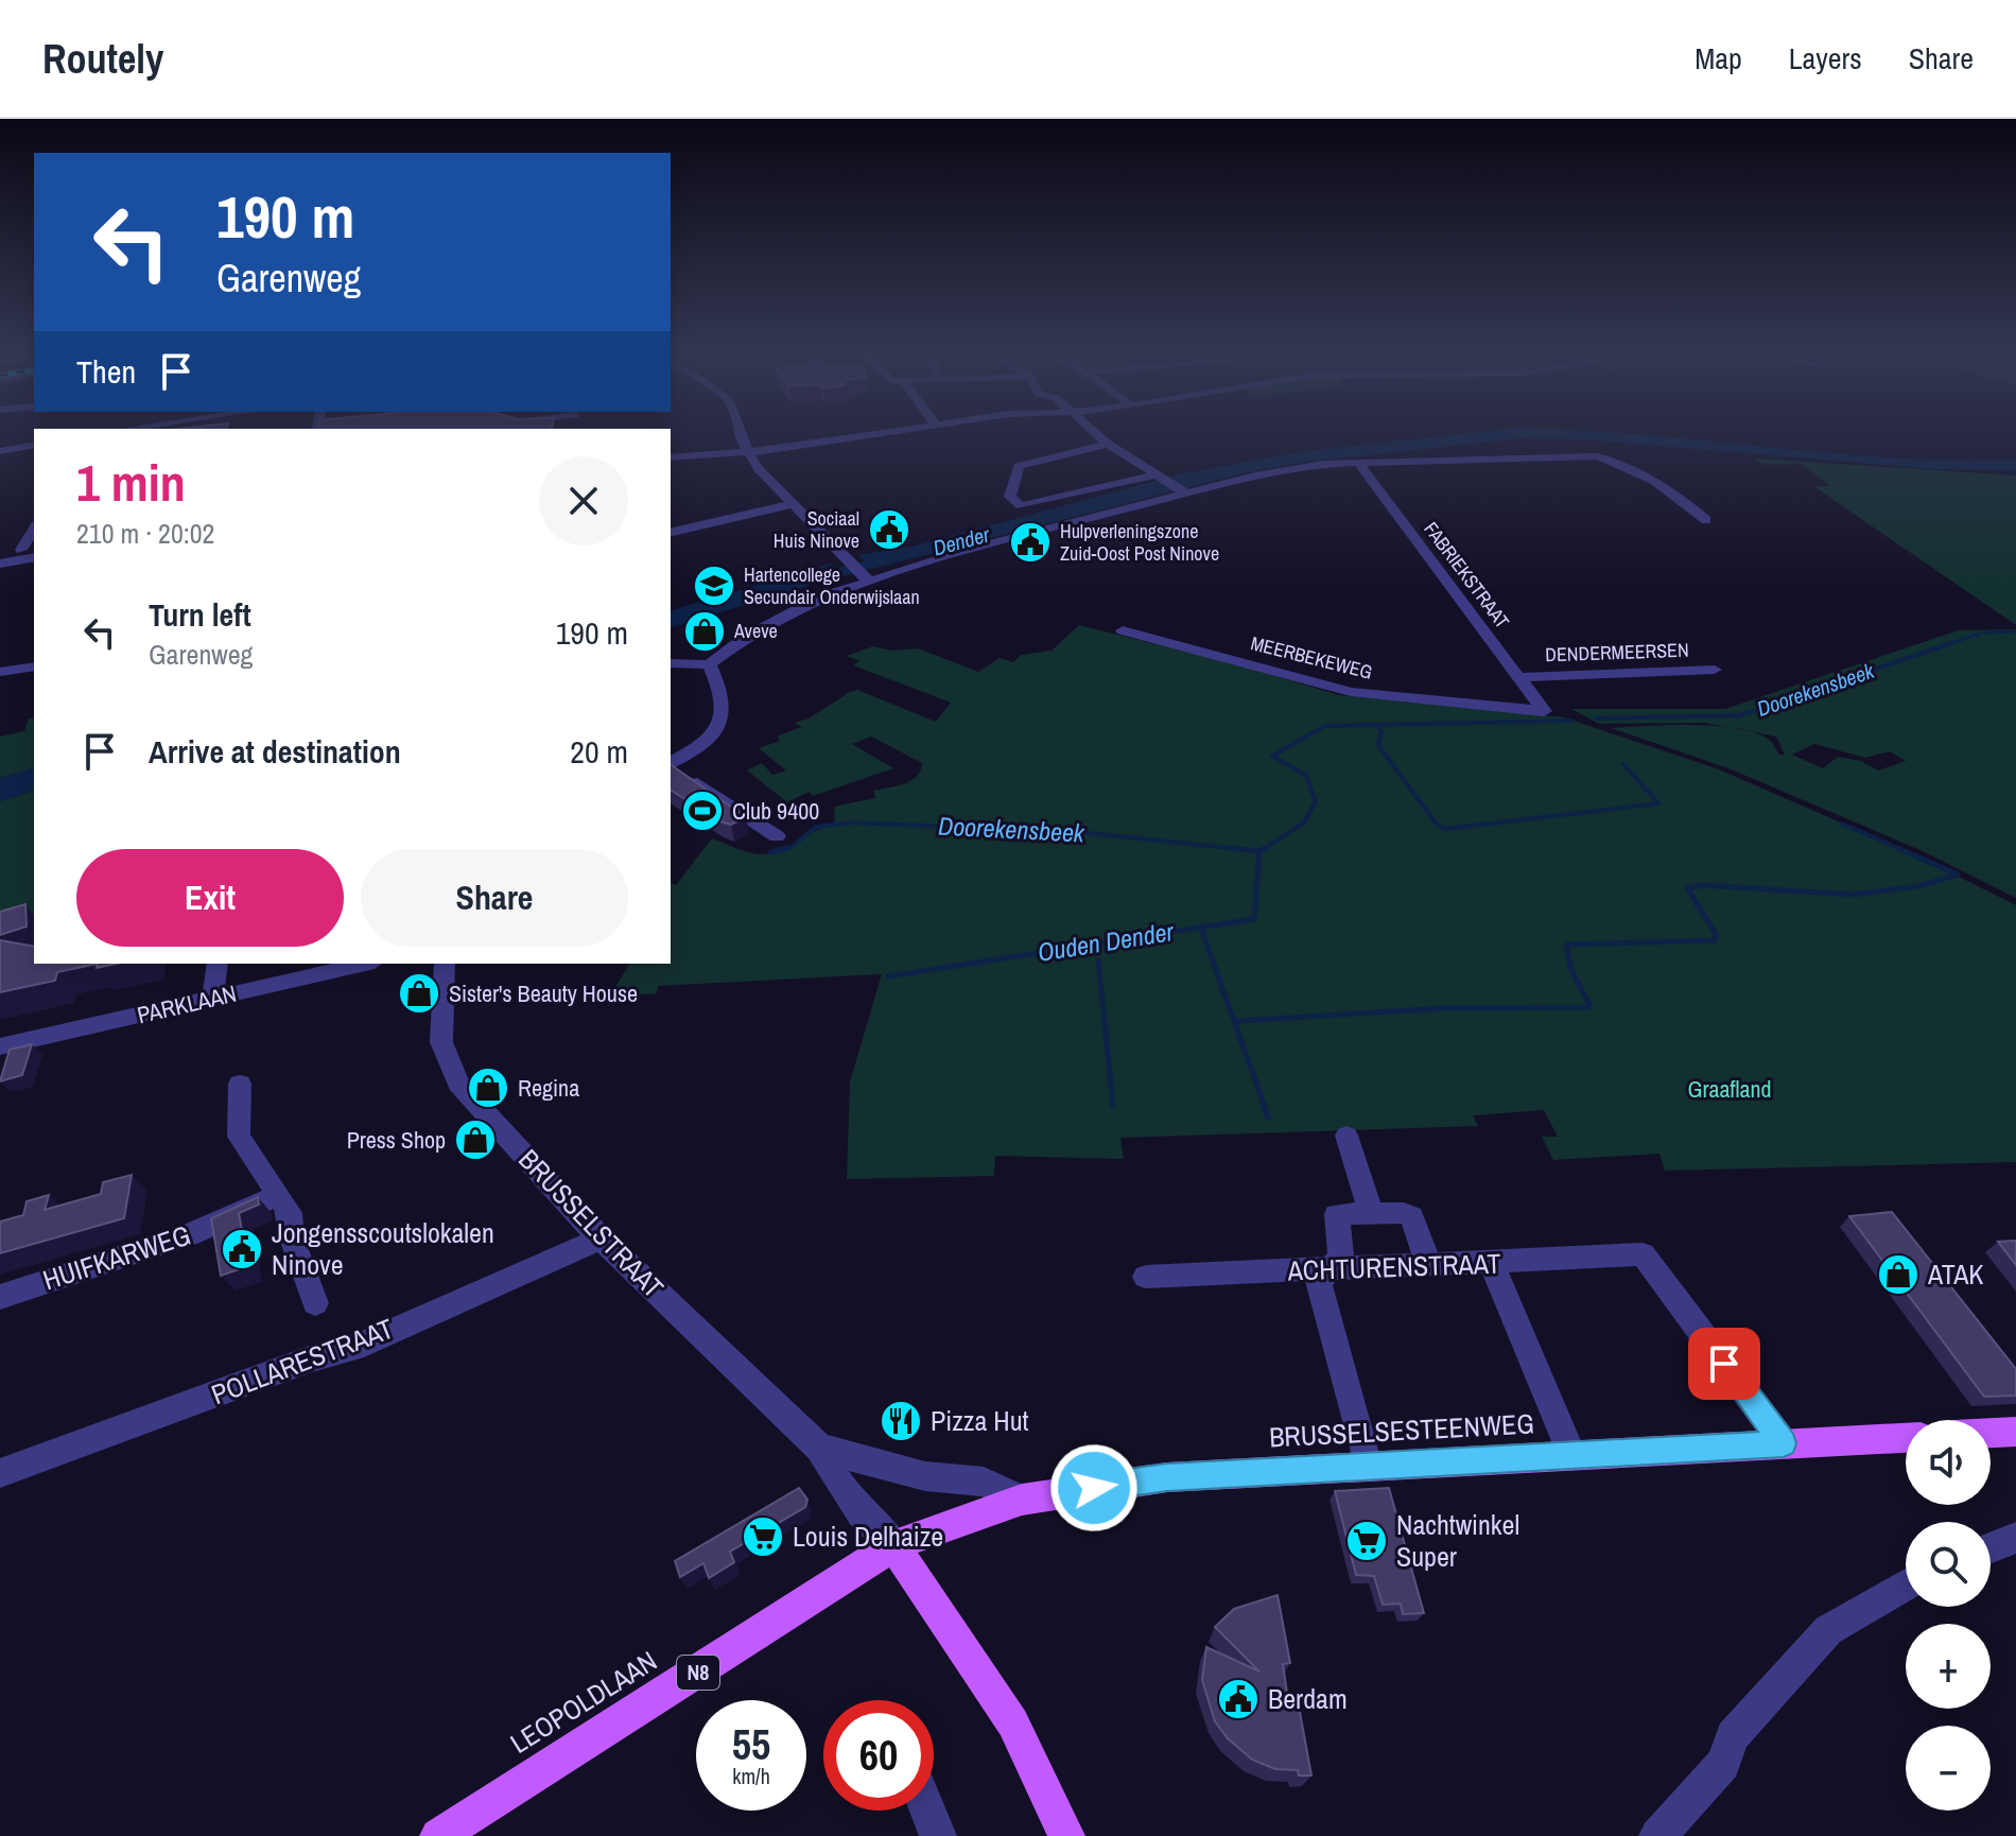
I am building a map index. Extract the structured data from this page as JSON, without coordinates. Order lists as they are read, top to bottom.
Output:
{
  "streets": {
    "main road": ["BRUSSELSESTEENWEG", "N8", "LEOPOLDLAAN"],
    "street": [
      "FABRIEKSTRAAT",
      "DENDERMEERSEN",
      "MEERBEKEWEG",
      "PARKLAAN",
      "BRUSSELSTRAAT",
      "HUIFKARWEG",
      "ACHTURENSTRAAT",
      "POLLARESTRAAT"
    ]
  },
  "crossings": [
    ["FABRIEKSTRAAT", "DENDERMEERSEN"],
    ["FABRIEKSTRAAT", "MEERBEKEWEG"],
    ["BRUSSELSTRAAT", "POLLARESTRAAT"],
    ["BRUSSELSTRAAT", "BRUSSELSESTEENWEG"],
    ["BRUSSELSTRAAT", "LEOPOLDLAAN"],
    ["ACHTURENSTRAAT", "BRUSSELSESTEENWEG"],
    ["BRUSSELSESTEENWEG", "LEOPOLDLAAN"]
  ],
  "water": ["Dender", "Doorekensbeek", "Ouden Dender"],
  "parks": ["Graafland"],
  "places": {
    "public building": [
      "Sociaal Huis Ninove",
      "Hulpverleningszone Zuid-Oost Post Ninove",
      "Jongensscoutslokalen Ninove",
      "Berdam"
    ],
    "school or university": ["Hartencollege Secundair Onderwijslaan"],
    "shop": [
      "Aveve",
      "Sister's Beauty House",
      "Regina",
      "Press Shop",
      "ATAK"
    ],
    "sports": ["Club 9400"],
    "restaurant": ["Pizza Hut"],
    "supermarket": ["Louis Delhaize", "Nachtwinkel Super"]
  },
  "page": {
    "header": "Routely",
    "nav": ["Map", "Layers", "Share"],
    "turn": ["190 m", "Garenweg"],
    "then": "Then",
    "heading": ["1 min", "210 m · 20:02"],
    "list": [
      {
        "name": "Turn left",
        "note": "Garenweg",
        "value": "190 m"
      },
      {
        "name": "Arrive at destination",
        "value": "20 m"
      }
    ],
    "buttons": ["Exit", "Share"],
    "map_buttons": ["+", "−"],
    "speed": "55 km/h",
    "limit": "60"
  }
}
